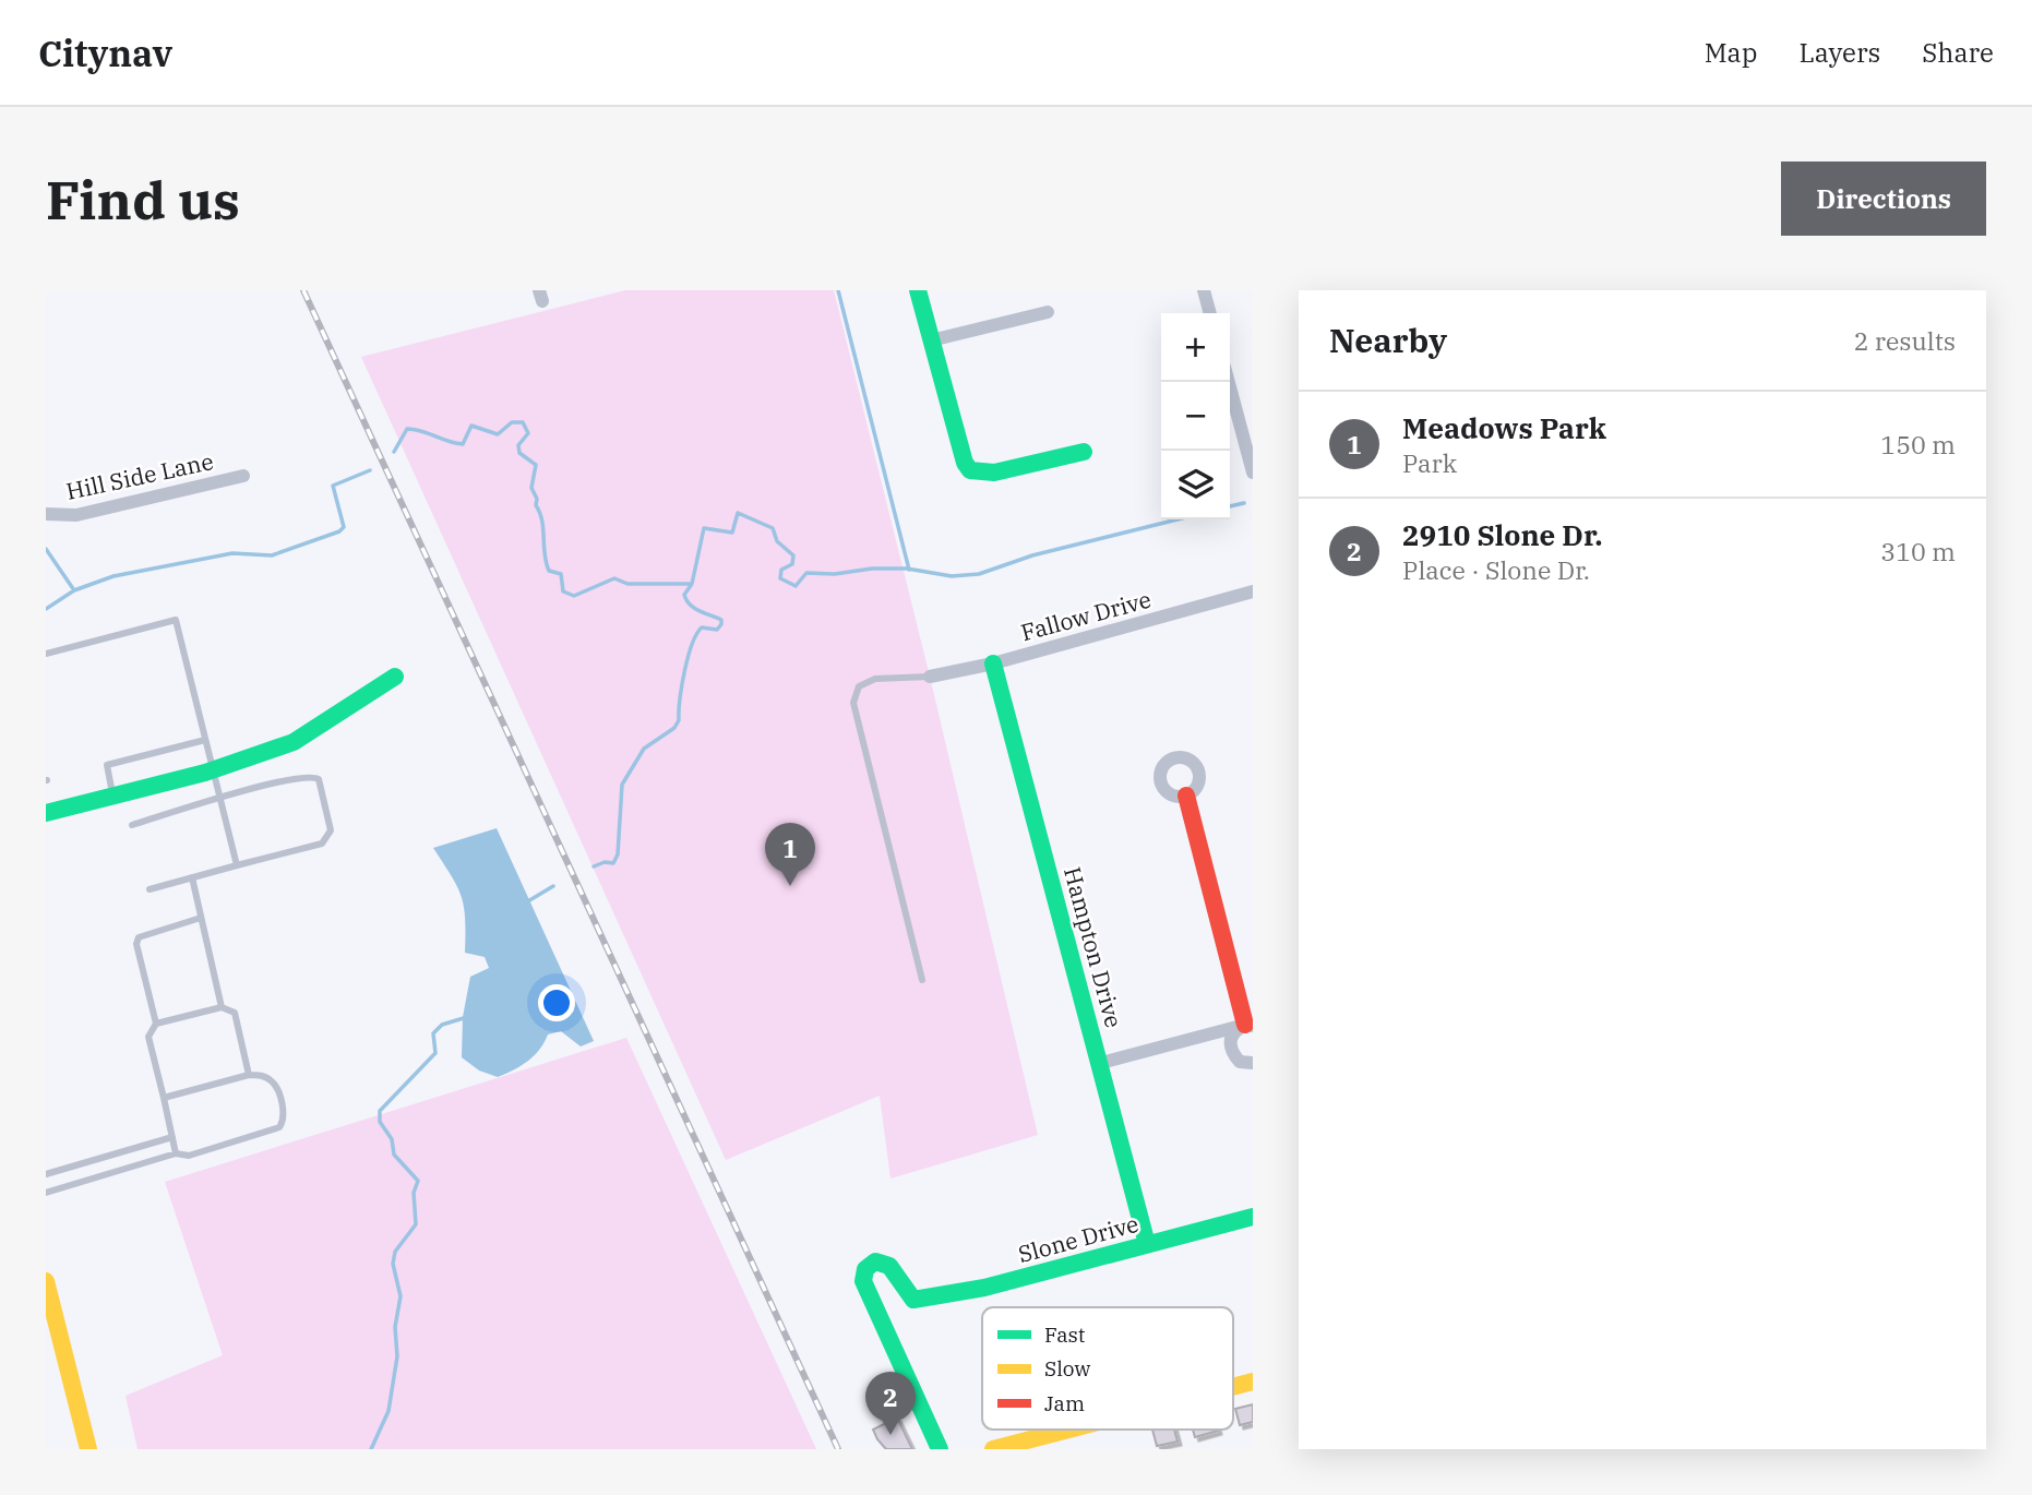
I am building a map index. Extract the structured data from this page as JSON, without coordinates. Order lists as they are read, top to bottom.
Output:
{
  "streets": {
    "street": [
      "Hill Side Lane",
      "Fallow Drive",
      "Hampton Drive",
      "Slone Drive"
    ]
  },
  "crossings": [
    ["Fallow Drive", "Hampton Drive"],
    ["Hampton Drive", "Slone Drive"]
  ],
  "legend": ["Fast", "Slow", "Jam"],
  "page": {
    "header": "Citynav",
    "nav": ["Map", "Layers", "Share"],
    "buttons": "Directions",
    "title": "Find us",
    "heading": ["Nearby", "2 results"],
    "map_buttons": ["+", "−"],
    "list": [
      {
        "mark": "1",
        "name": "Meadows Park",
        "note": "Park",
        "value": "150 m"
      },
      {
        "mark": "2",
        "name": "2910 Slone Dr.",
        "note": "Place · Slone Dr.",
        "value": "310 m"
      }
    ],
    "pins": ["1", "2"]
  }
}
